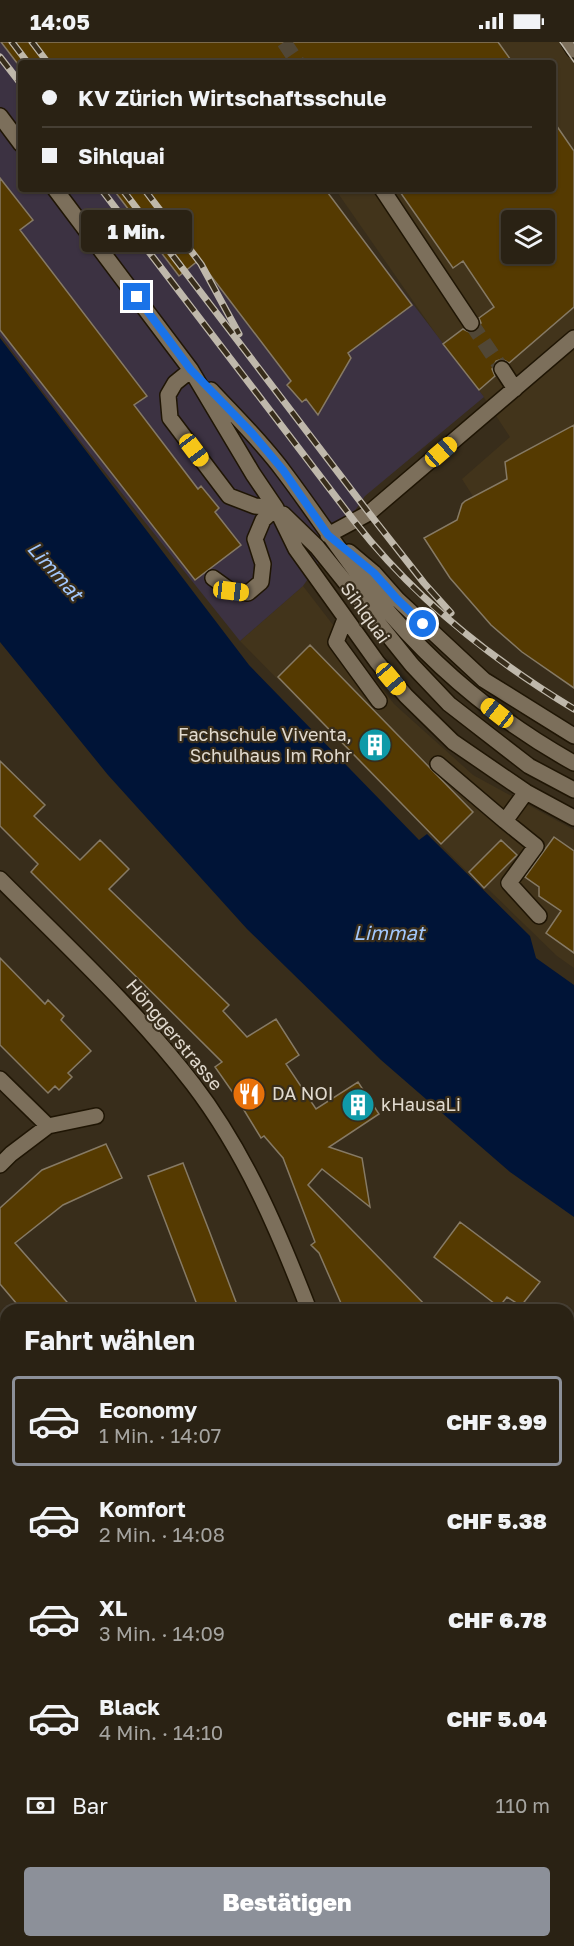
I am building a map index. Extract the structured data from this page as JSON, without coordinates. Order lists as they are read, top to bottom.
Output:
{
  "streets": {
    "street": ["Sihlquai", "Hönggerstrasse"]
  },
  "water": ["Limmat"],
  "places": {
    "building": ["Fachschule Viventa, Schulhaus Im Rohr", "kHausaLi"],
    "restaurant": ["DA NOI"]
  },
  "page": {
    "status": "14:05",
    "banner": ["KV Zürich Wirtschaftsschule", "Sihlquai"],
    "bubble": "1 Min.",
    "heading": "Fahrt wählen",
    "list": [
      {
        "name": "Economy",
        "note": "1 Min. · 14:07",
        "value": "CHF 3.99"
      },
      {
        "name": "Komfort",
        "note": "2 Min. · 14:08",
        "value": "CHF 5.38"
      },
      {
        "name": "XL",
        "note": "3 Min. · 14:09",
        "value": "CHF 6.78"
      },
      {
        "name": "Black",
        "note": "4 Min. · 14:10",
        "value": "CHF 5.04"
      }
    ],
    "pay": ["Bar", "110 m"],
    "buttons": "Bestätigen"
  }
}
